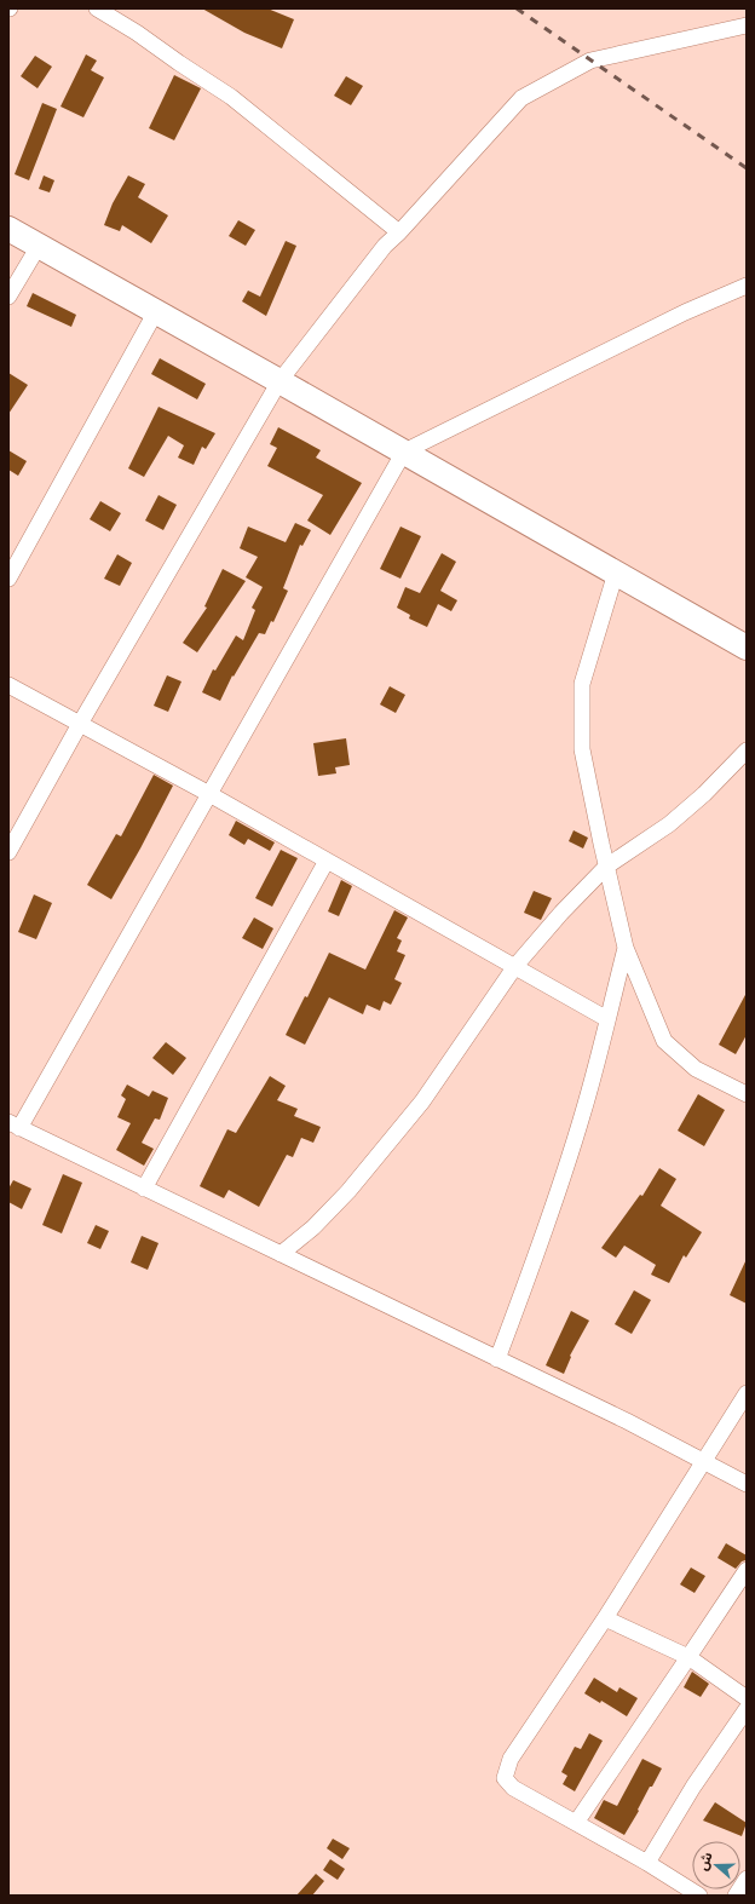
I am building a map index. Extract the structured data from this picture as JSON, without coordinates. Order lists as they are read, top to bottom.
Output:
{
  "north": "left"
}
